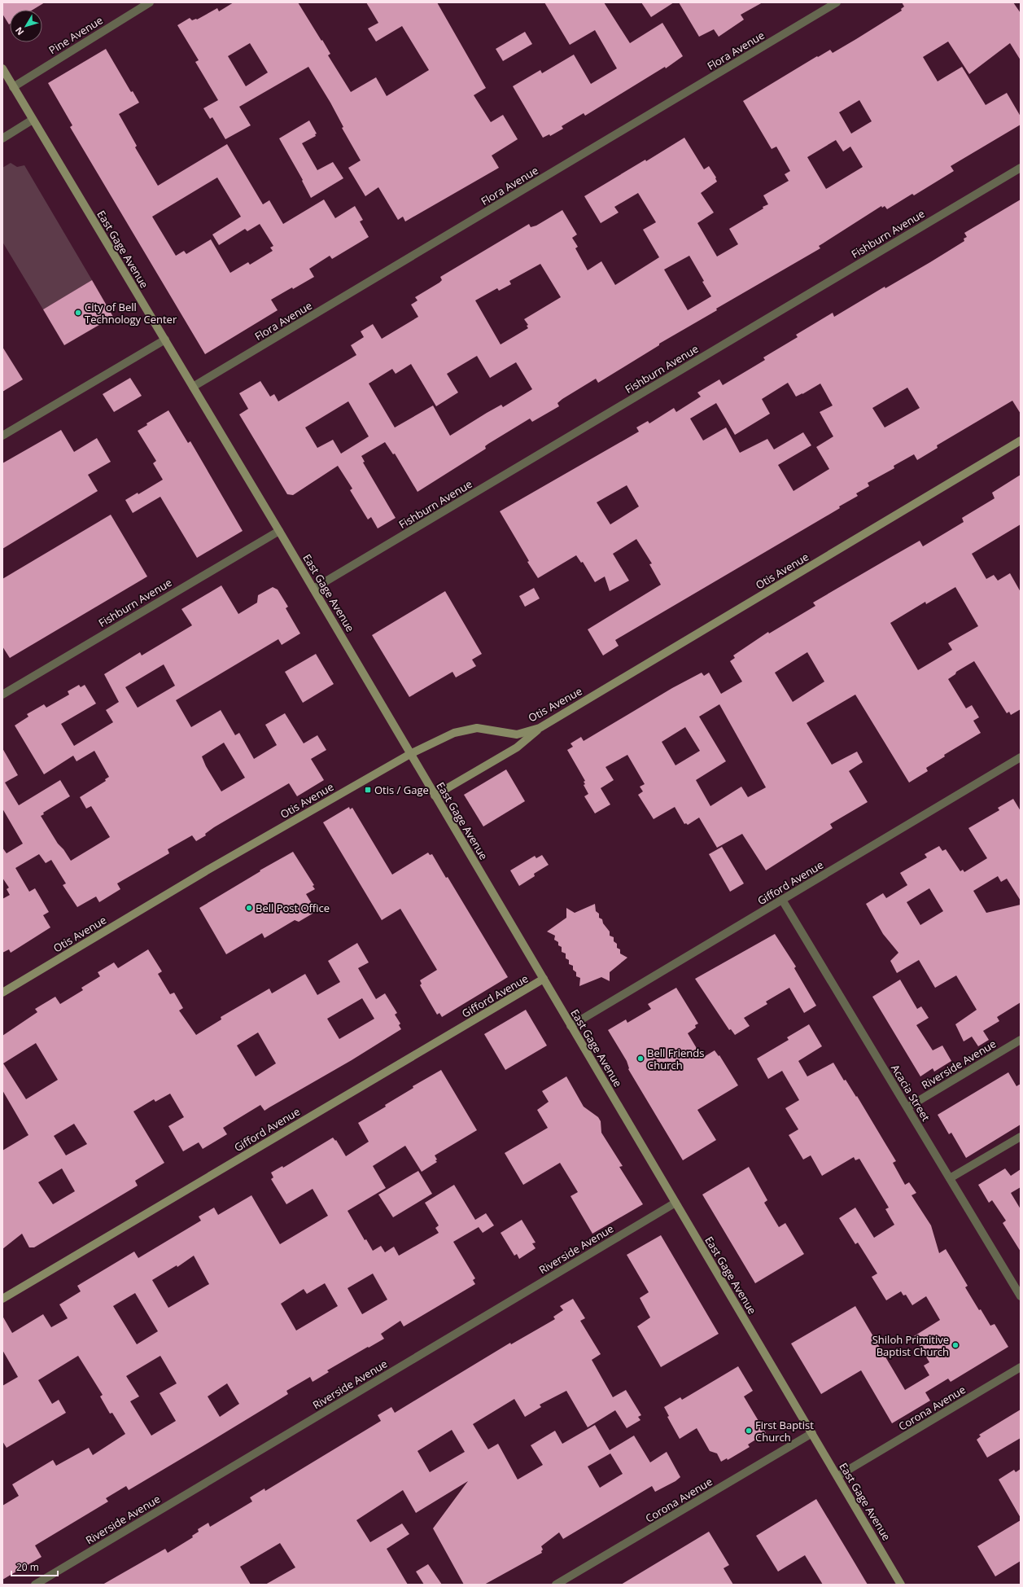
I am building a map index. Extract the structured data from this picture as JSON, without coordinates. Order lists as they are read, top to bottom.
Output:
{
  "streets": {
    "main road": ["East Gage Avenue", "Otis Avenue", "Gifford Avenue"],
    "street": [
      "Pine Avenue",
      "Flora Avenue",
      "Fishburn Avenue",
      "Riverside Avenue",
      "Acacia Street",
      "Corona Avenue"
    ]
  },
  "crossings": [
    ["Pine Avenue", "East Gage Avenue"],
    ["Flora Avenue", "East Gage Avenue"],
    ["Fishburn Avenue", "East Gage Avenue"],
    ["East Gage Avenue", "Otis Avenue"],
    ["East Gage Avenue", "Gifford Avenue"],
    ["East Gage Avenue", "Riverside Avenue"],
    ["East Gage Avenue", "Corona Avenue"],
    ["Gifford Avenue", "Acacia Street"],
    ["Riverside Avenue", "Acacia Street"]
  ],
  "places": {
    "other": [
      "City of Bell Technology Center",
      "Bell Post Office",
      "Bell Friends Church",
      "Shiloh Primitive Baptist Church",
      "First Baptist Church"
    ],
    "transit": ["Otis / Gage"]
  },
  "scale_bar": "20 m",
  "north": "bottom left"
}
